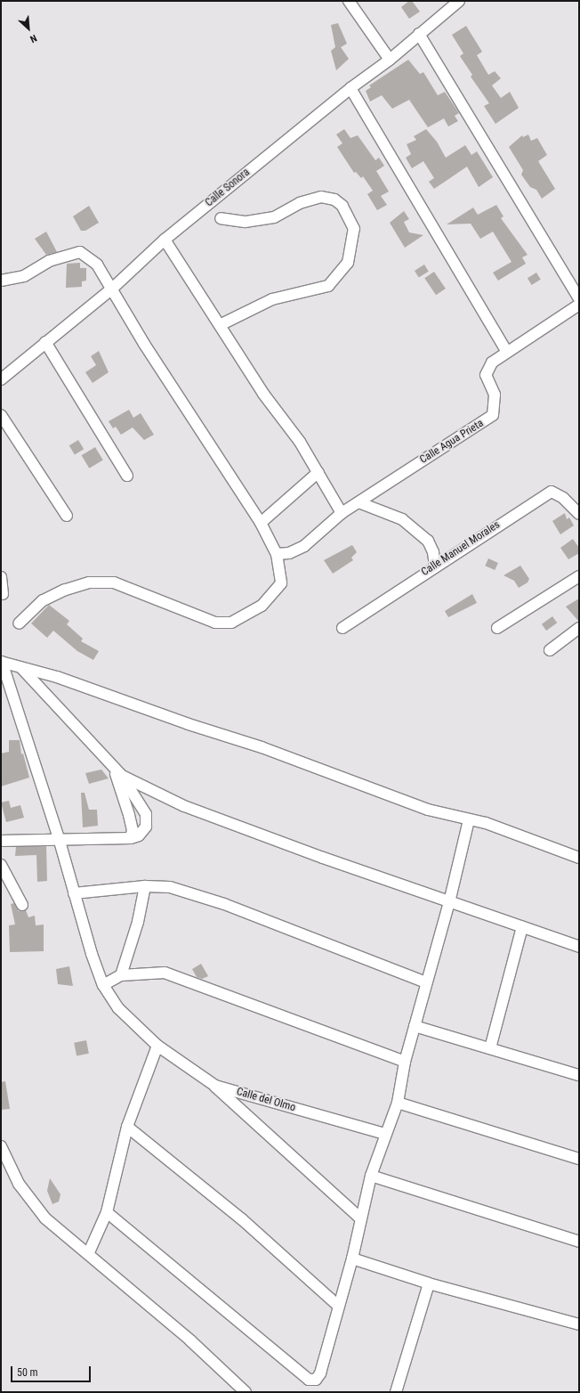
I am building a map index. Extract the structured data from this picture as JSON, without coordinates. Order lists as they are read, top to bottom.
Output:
{
  "streets": {
    "street": [
      "Calle Sonora",
      "Calle Agua Prieta",
      "Calle Manuel Morales",
      "Calle del Olmo"
    ]
  },
  "scale_bar": "50 m",
  "north": "bottom right"
}
